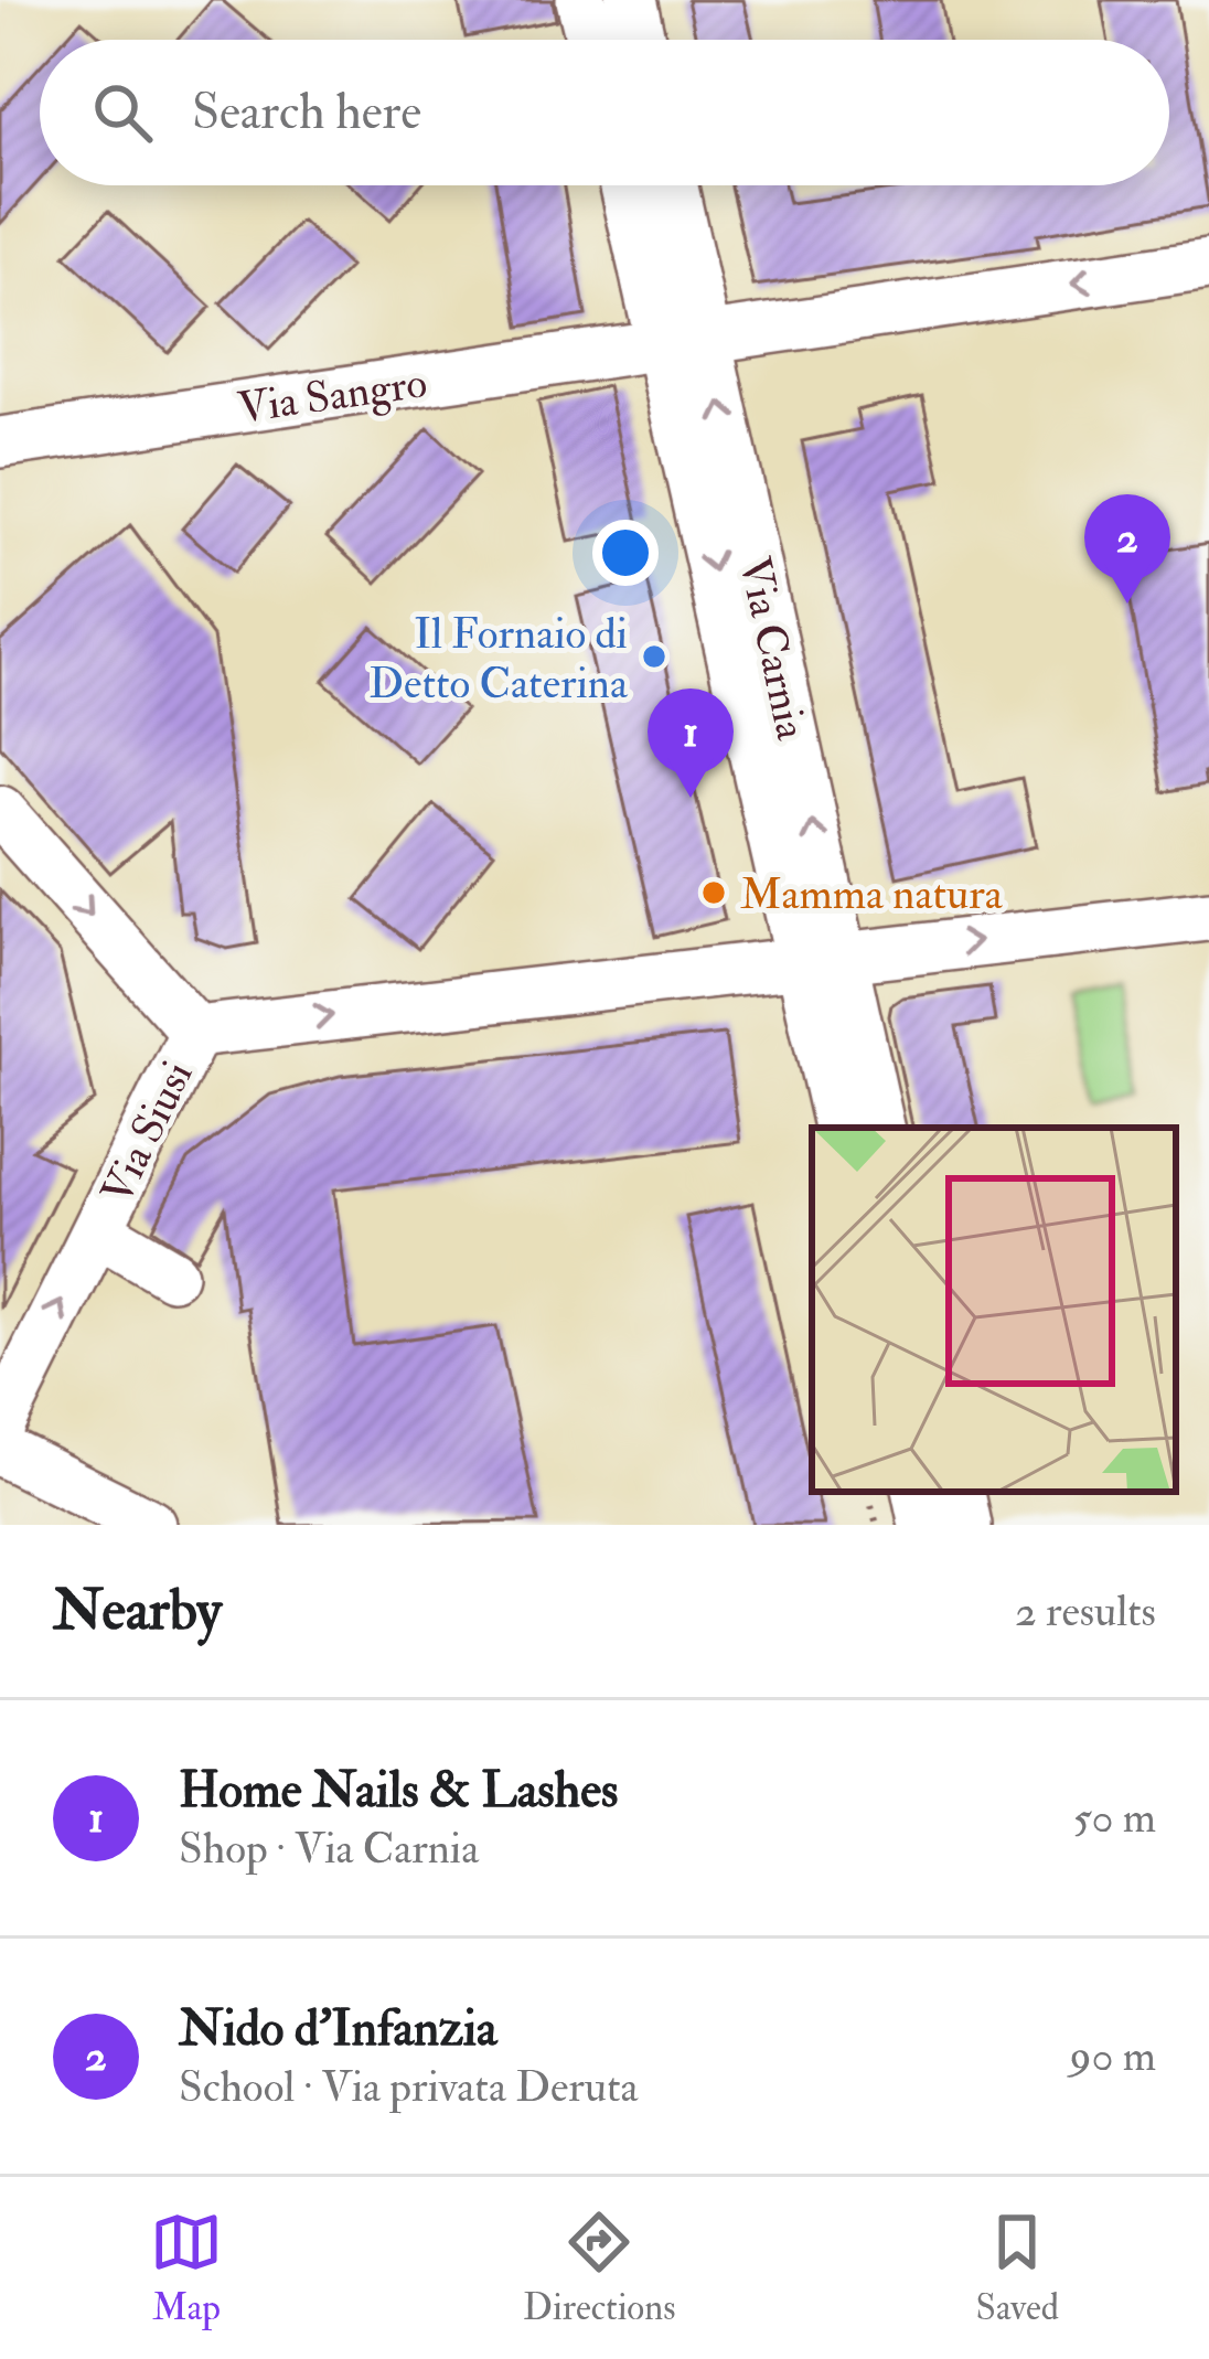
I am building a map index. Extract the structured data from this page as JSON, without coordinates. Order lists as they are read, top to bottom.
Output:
{
  "streets": {
    "street": ["Via Sangro", "Via Carnia", "Via Siusi"]
  },
  "crossings": [
    ["Via Sangro", "Via Carnia"]
  ],
  "one_way": ["Via Sangro"],
  "places": ["Il Fornaio di Detto Caterina", "Mamma natura"],
  "page": {
    "search": "Search here",
    "pins": ["2", "1"],
    "heading": ["Nearby", "2 results"],
    "list": [
      {
        "mark": "1",
        "name": "Home Nails & Lashes",
        "note": "Shop · Via Carnia",
        "value": "50 m"
      },
      {
        "mark": "2",
        "name": "Nido d'Infanzia",
        "note": "School · Via privata Deruta",
        "value": "90 m"
      }
    ],
    "nav": ["Map", "Directions", "Saved"]
  }
}
